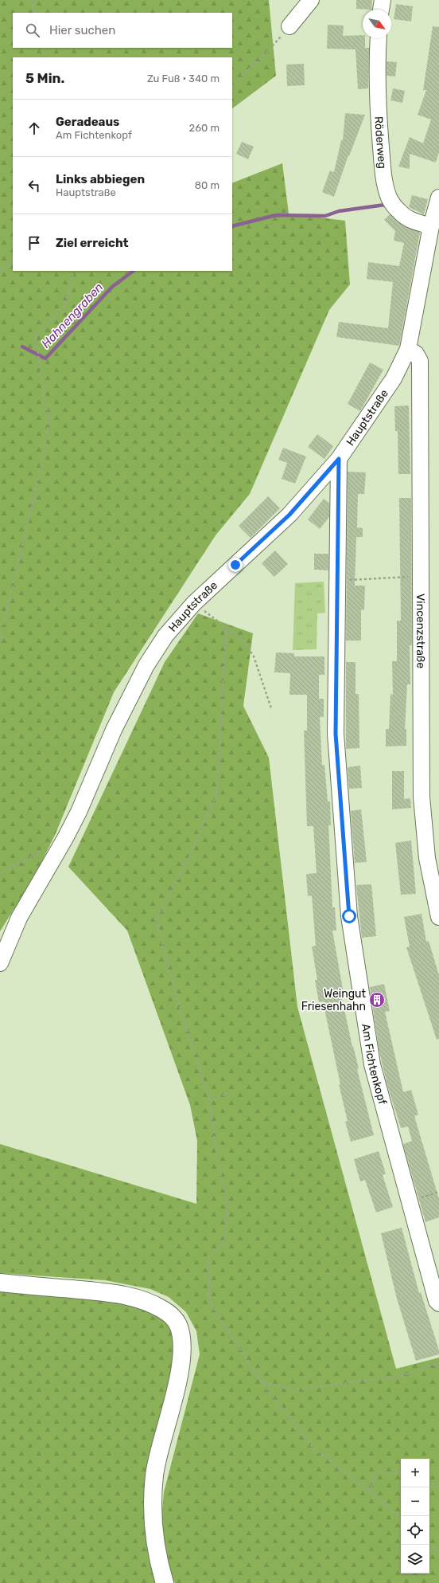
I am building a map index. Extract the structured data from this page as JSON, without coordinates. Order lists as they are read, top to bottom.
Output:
{
  "streets": {
    "street": [
      "Röderweg",
      "Hauptstraße",
      "Vincenzstraße",
      "Am Fichtenkopf"
    ]
  },
  "crossings": [
    ["Röderweg", "Hauptstraße"],
    ["Hauptstraße", "Vincenzstraße"],
    ["Hauptstraße", "Am Fichtenkopf"]
  ],
  "water": ["Hahnengraben"],
  "places": {
    "building": ["Weingut Friesenhahn"]
  },
  "north": "bottom right",
  "page": {
    "search": "Hier suchen",
    "heading": ["5 Min.", "Zu Fuß · 340 m"],
    "list": [
      ["Geradeaus", "Am Fichtenkopf", "260 m"],
      ["Links abbiegen", "Hauptstraße", "80 m"],
      "Ziel erreicht"
    ],
    "map_buttons": ["+", "−"]
  }
}
